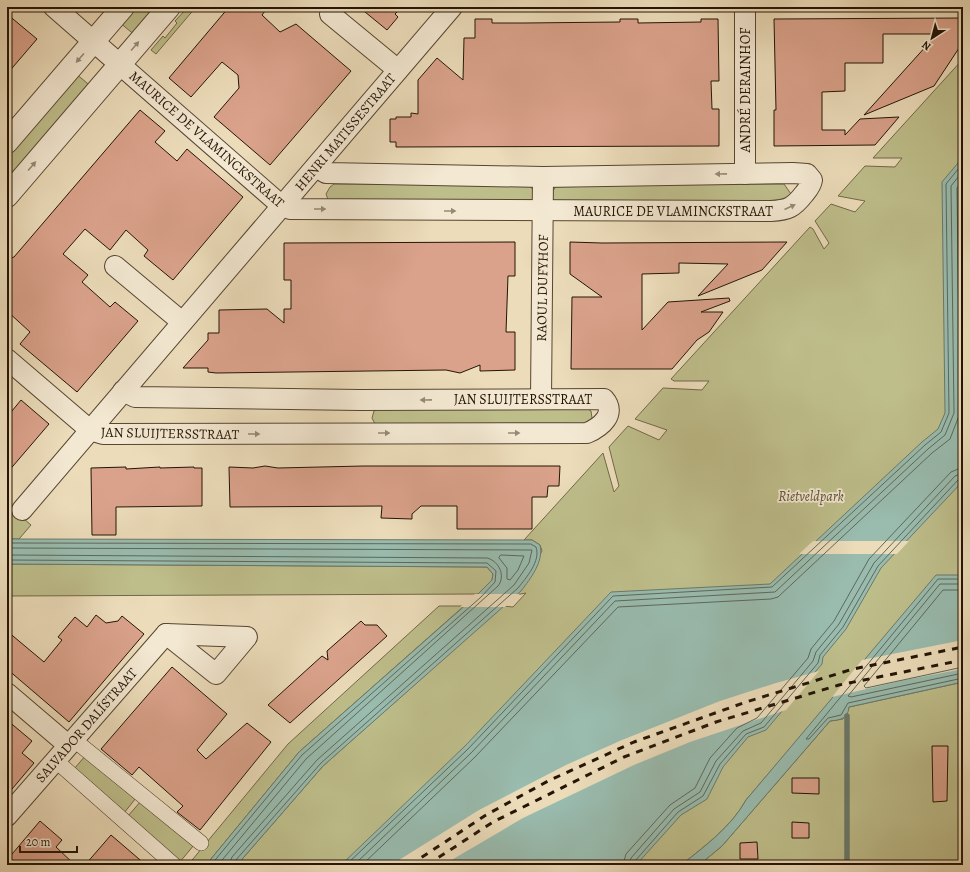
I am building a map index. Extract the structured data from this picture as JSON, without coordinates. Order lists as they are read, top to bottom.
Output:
{
  "streets": {
    "street": [
      "ANDRÉ DERAINHOF",
      "HENRI MATISSESTRAAT",
      "MAURICE DE VLAMINCKSTRAAT",
      "RAOUL DUFYHOF",
      "JAN SLUIJTERSSTRAAT",
      "SALVADOR DALÍSTRAAT"
    ]
  },
  "crossings": [
    ["ANDRÉ DERAINHOF", "MAURICE DE VLAMINCKSTRAAT"],
    ["HENRI MATISSESTRAAT", "MAURICE DE VLAMINCKSTRAAT"],
    ["HENRI MATISSESTRAAT", "JAN SLUIJTERSSTRAAT"],
    ["MAURICE DE VLAMINCKSTRAAT", "RAOUL DUFYHOF"],
    ["RAOUL DUFYHOF", "JAN SLUIJTERSSTRAAT"]
  ],
  "parks": ["Rietveldpark"],
  "scale_bar": "20 m",
  "north": "bottom left"
}
